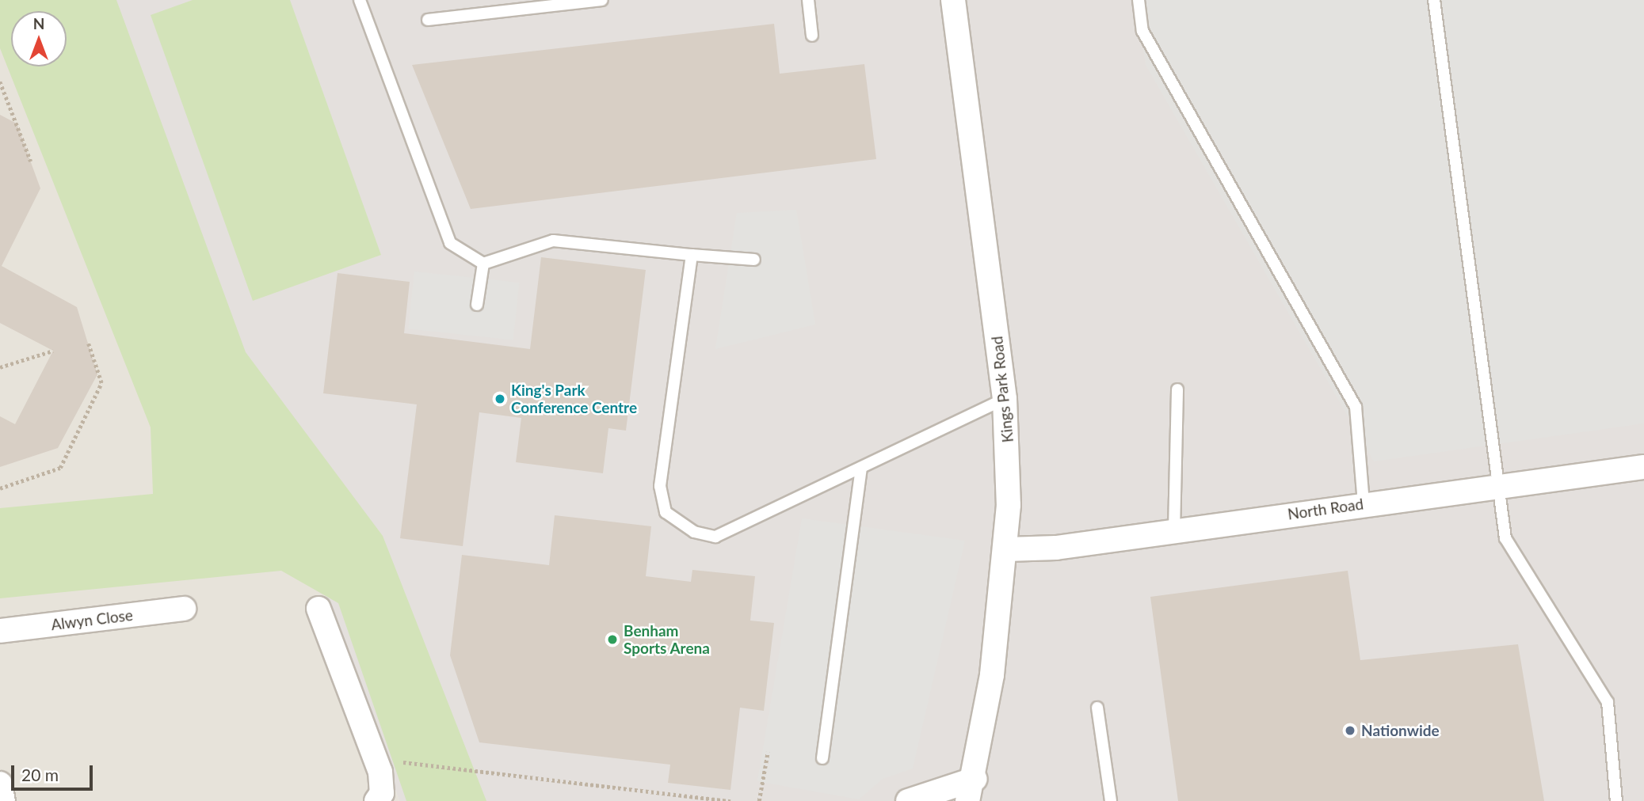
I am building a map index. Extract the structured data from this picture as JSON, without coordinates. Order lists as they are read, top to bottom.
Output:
{
  "streets": {
    "street": ["Kings Park Road", "North Road", "Alwyn Close"]
  },
  "crossings": [
    ["Kings Park Road", "North Road"]
  ],
  "places": ["King's Park Conference Centre", "Benham Sports Arena", "Nationwide"],
  "scale_bar": "20 m",
  "north": "top"
}
